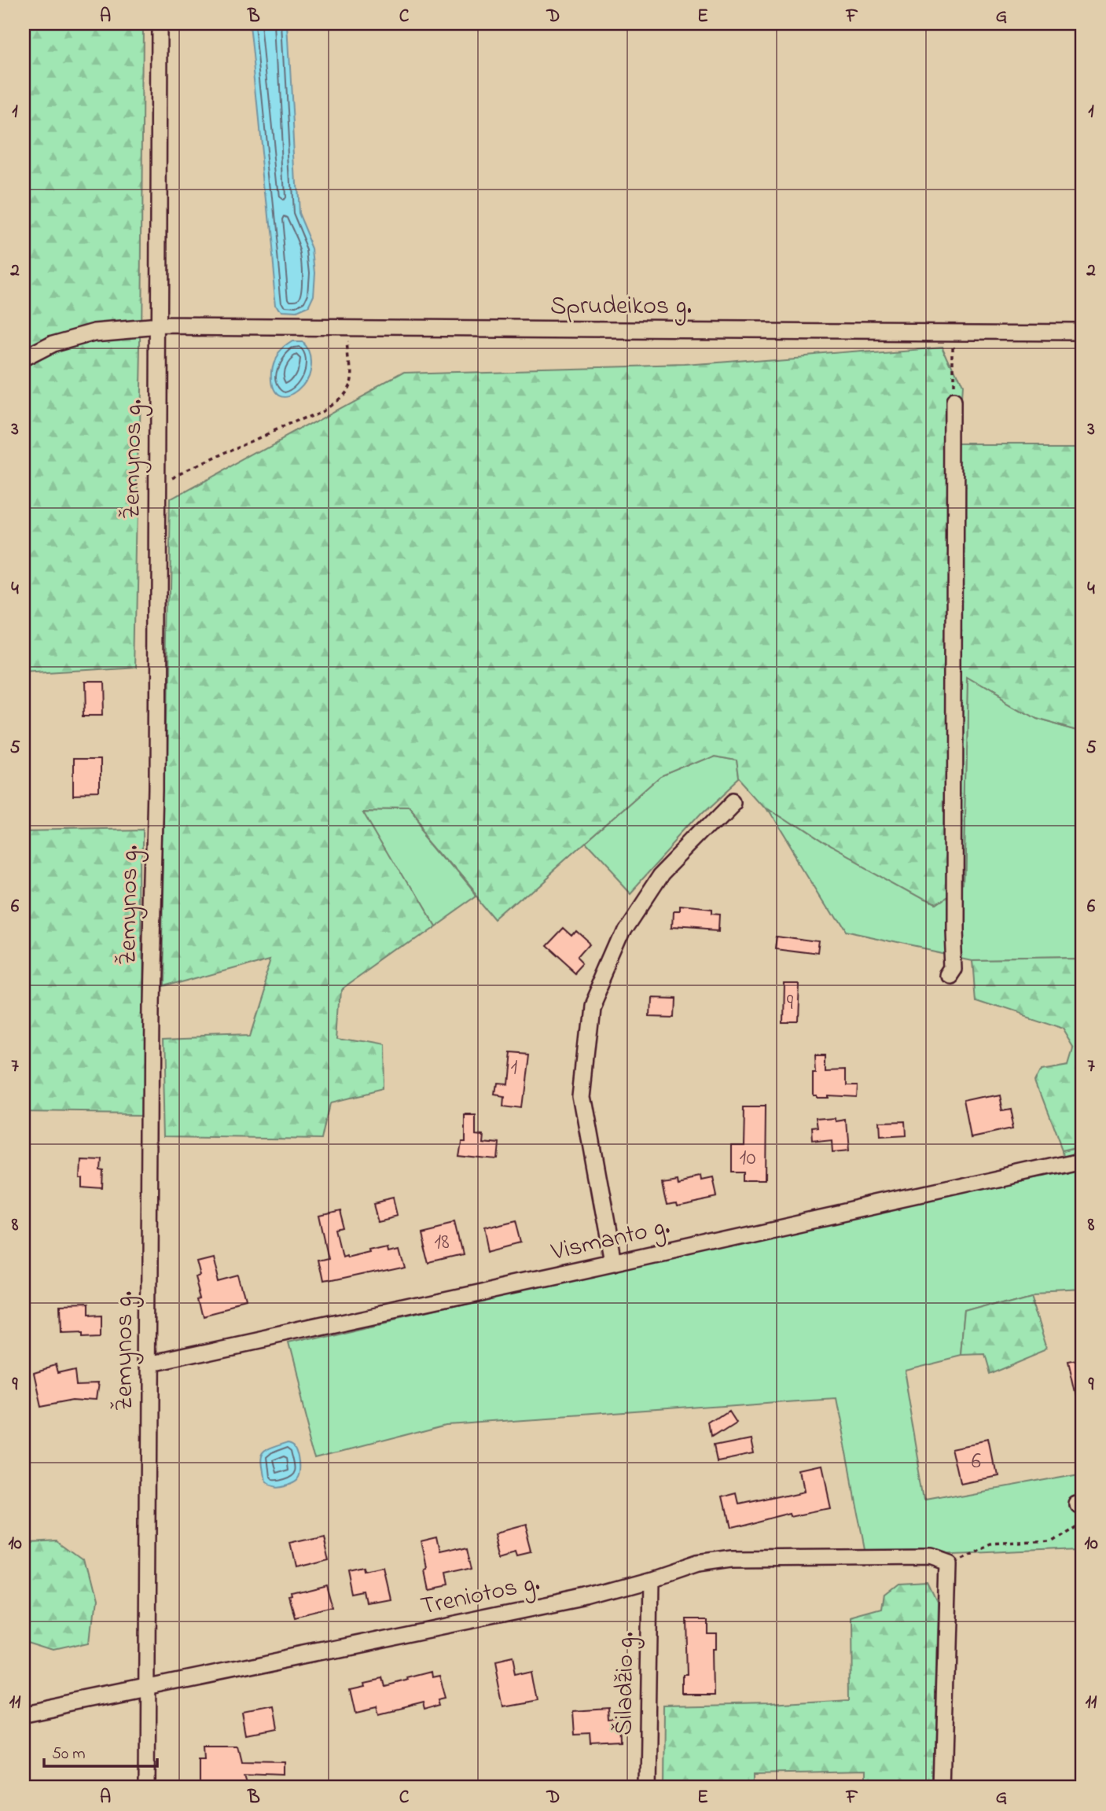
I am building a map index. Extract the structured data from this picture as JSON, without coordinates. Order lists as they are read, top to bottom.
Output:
{
  "streets": {
    "street": [
      "Sprudeikos g.",
      "Žemynos g.",
      "Vismanto g.",
      "Treniotos g.",
      "Šiladžio g."
    ]
  },
  "crossings": [
    ["Sprudeikos g.", "Žemynos g."],
    ["Žemynos g.", "Vismanto g."],
    ["Žemynos g.", "Treniotos g."],
    ["Treniotos g.", "Šiladžio g."]
  ],
  "house_numbers": [
    "9",
    "1",
    "10",
    "18",
    "6"
  ],
  "scale_bar": "50 m",
  "grid": {
    "columns": [
      "A",
      "B",
      "C",
      "D",
      "E",
      "F",
      "G"
    ],
    "rows": [
      "1",
      "2",
      "3",
      "4",
      "5",
      "6",
      "7",
      "8",
      "9",
      "10",
      "11"
    ]
  }
}
